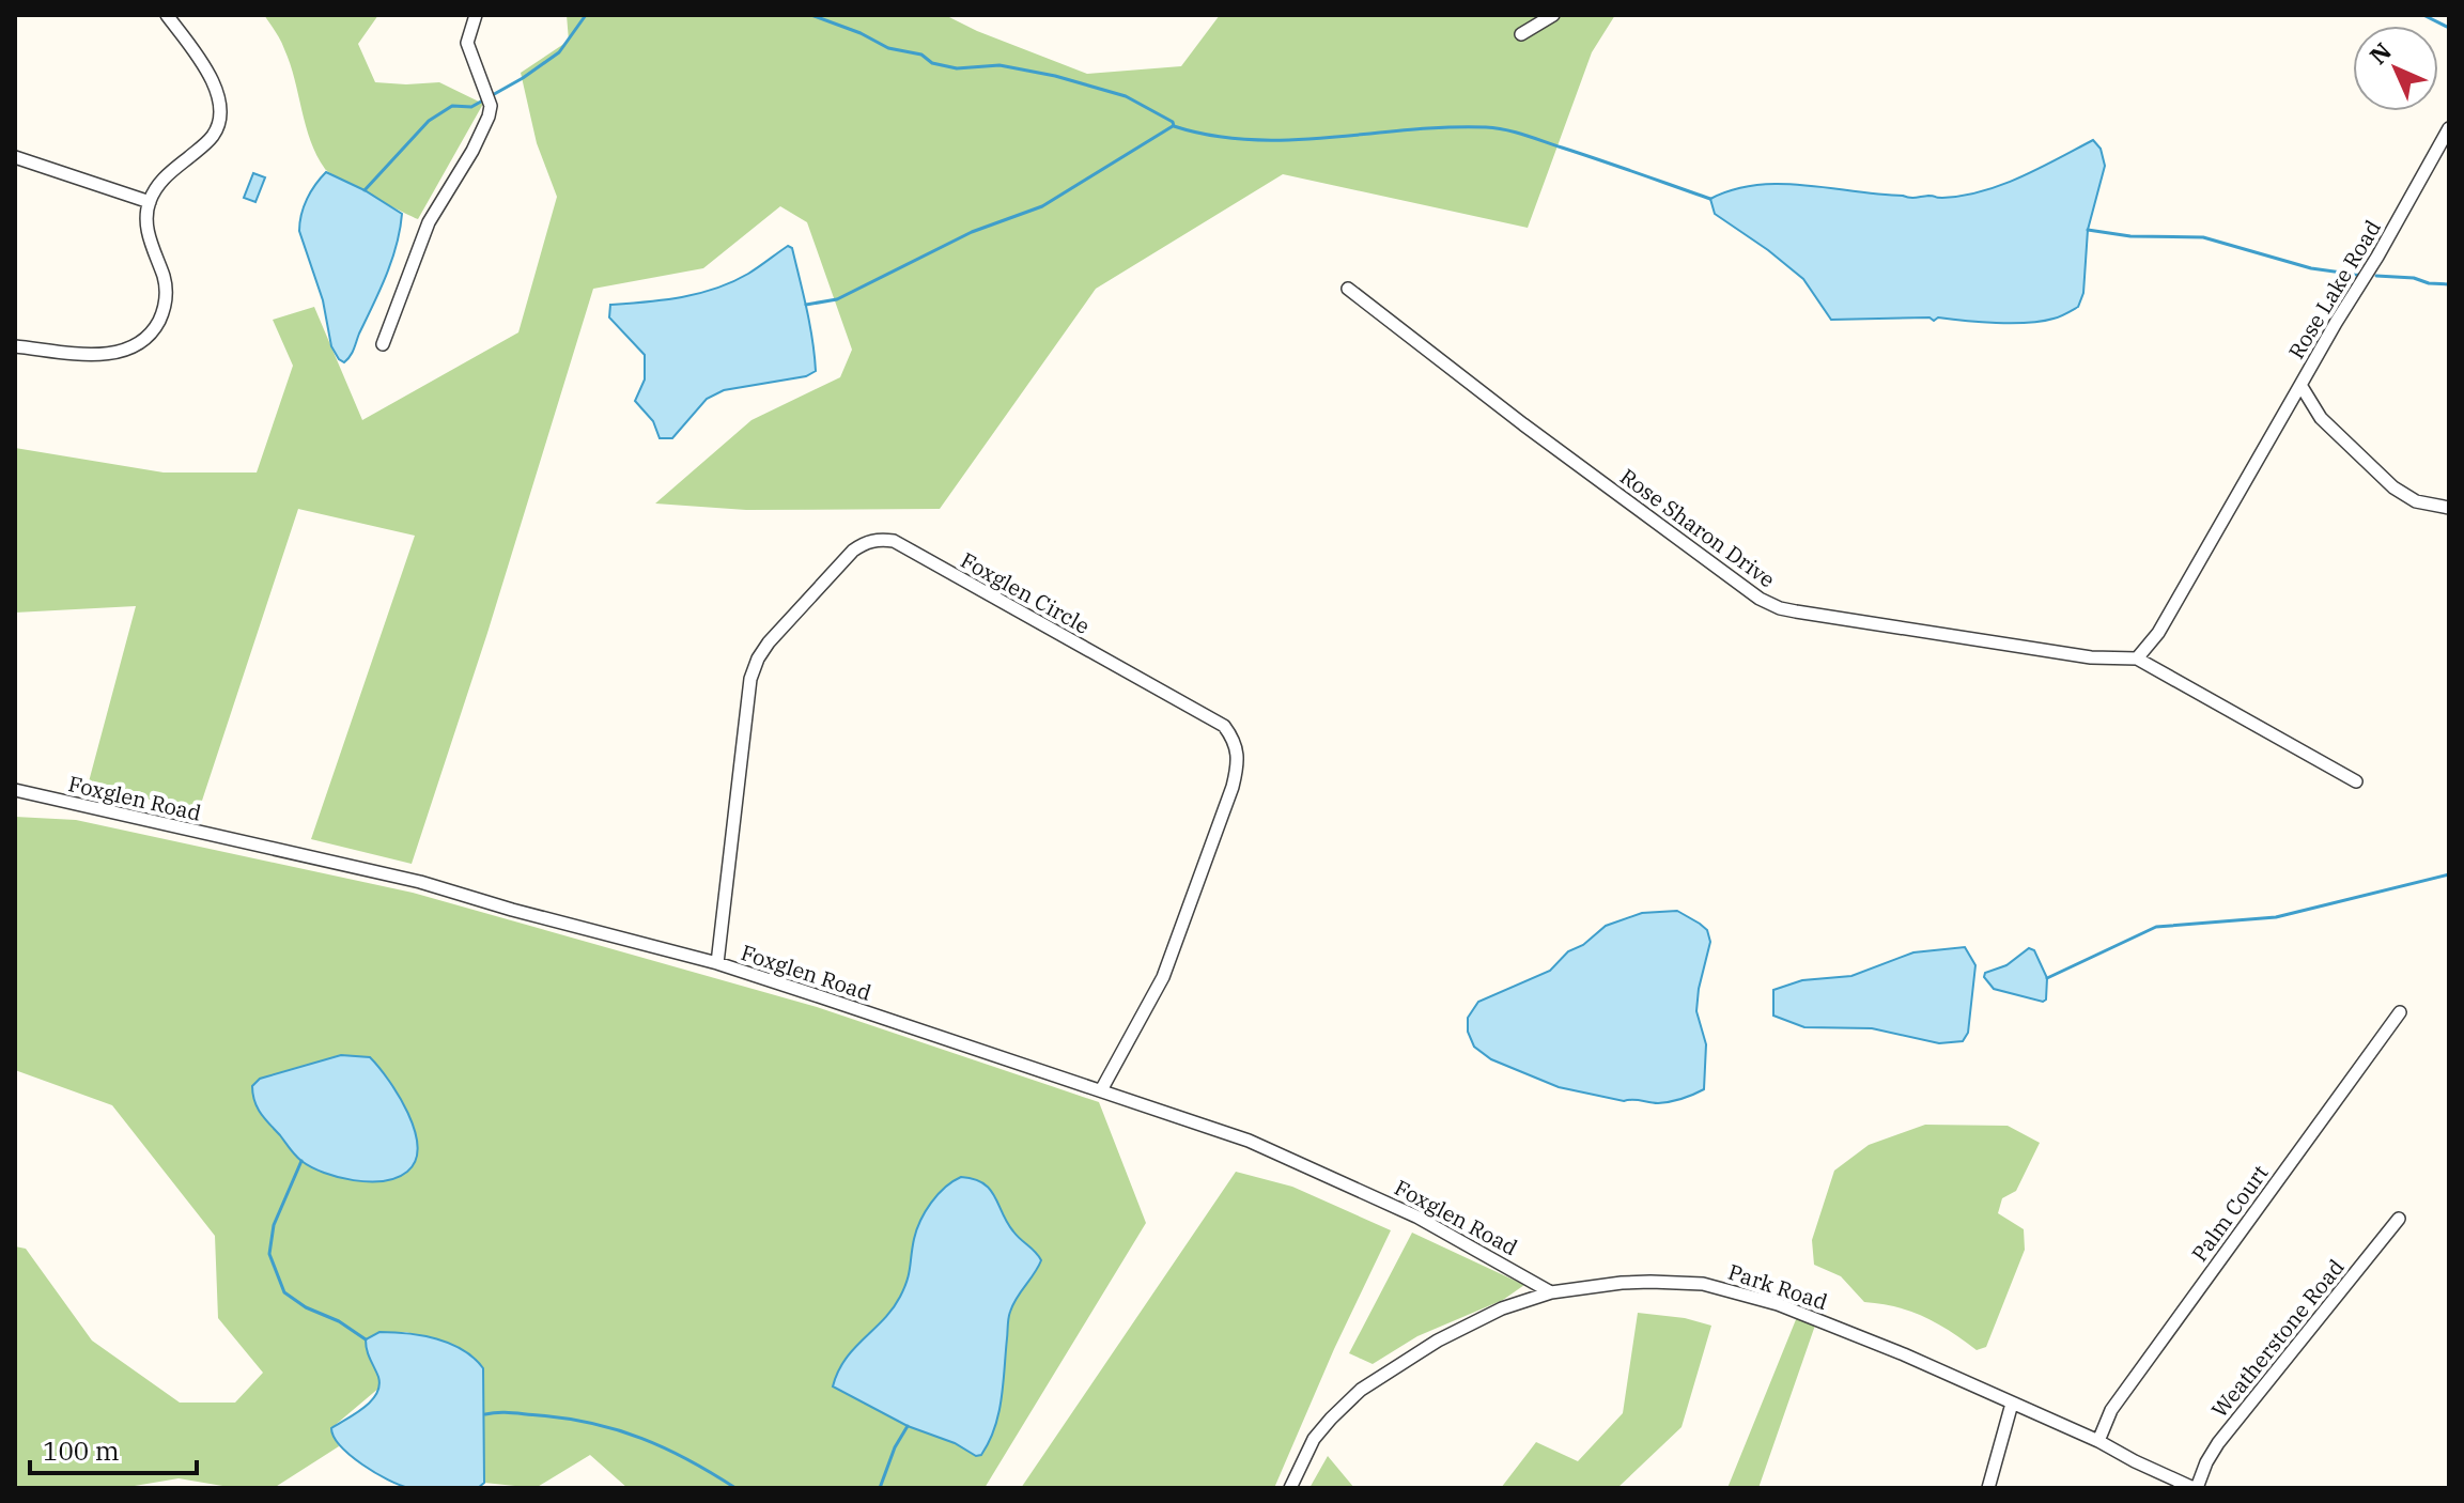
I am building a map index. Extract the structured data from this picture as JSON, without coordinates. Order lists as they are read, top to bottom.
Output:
{
  "streets": {
    "street": [
      "Rose Lake Road",
      "Rose Sharon Drive",
      "Foxglen Circle",
      "Foxglen Road",
      "Palm Court",
      "Park Road",
      "Weatherstone Road"
    ]
  },
  "crossings": [
    ["Foxglen Circle", "Foxglen Road"],
    ["Foxglen Road", "Park Road"],
    ["Palm Court", "Park Road"],
    ["Park Road", "Weatherstone Road"]
  ],
  "scale_bar": "100 m",
  "north": "top left"
}
